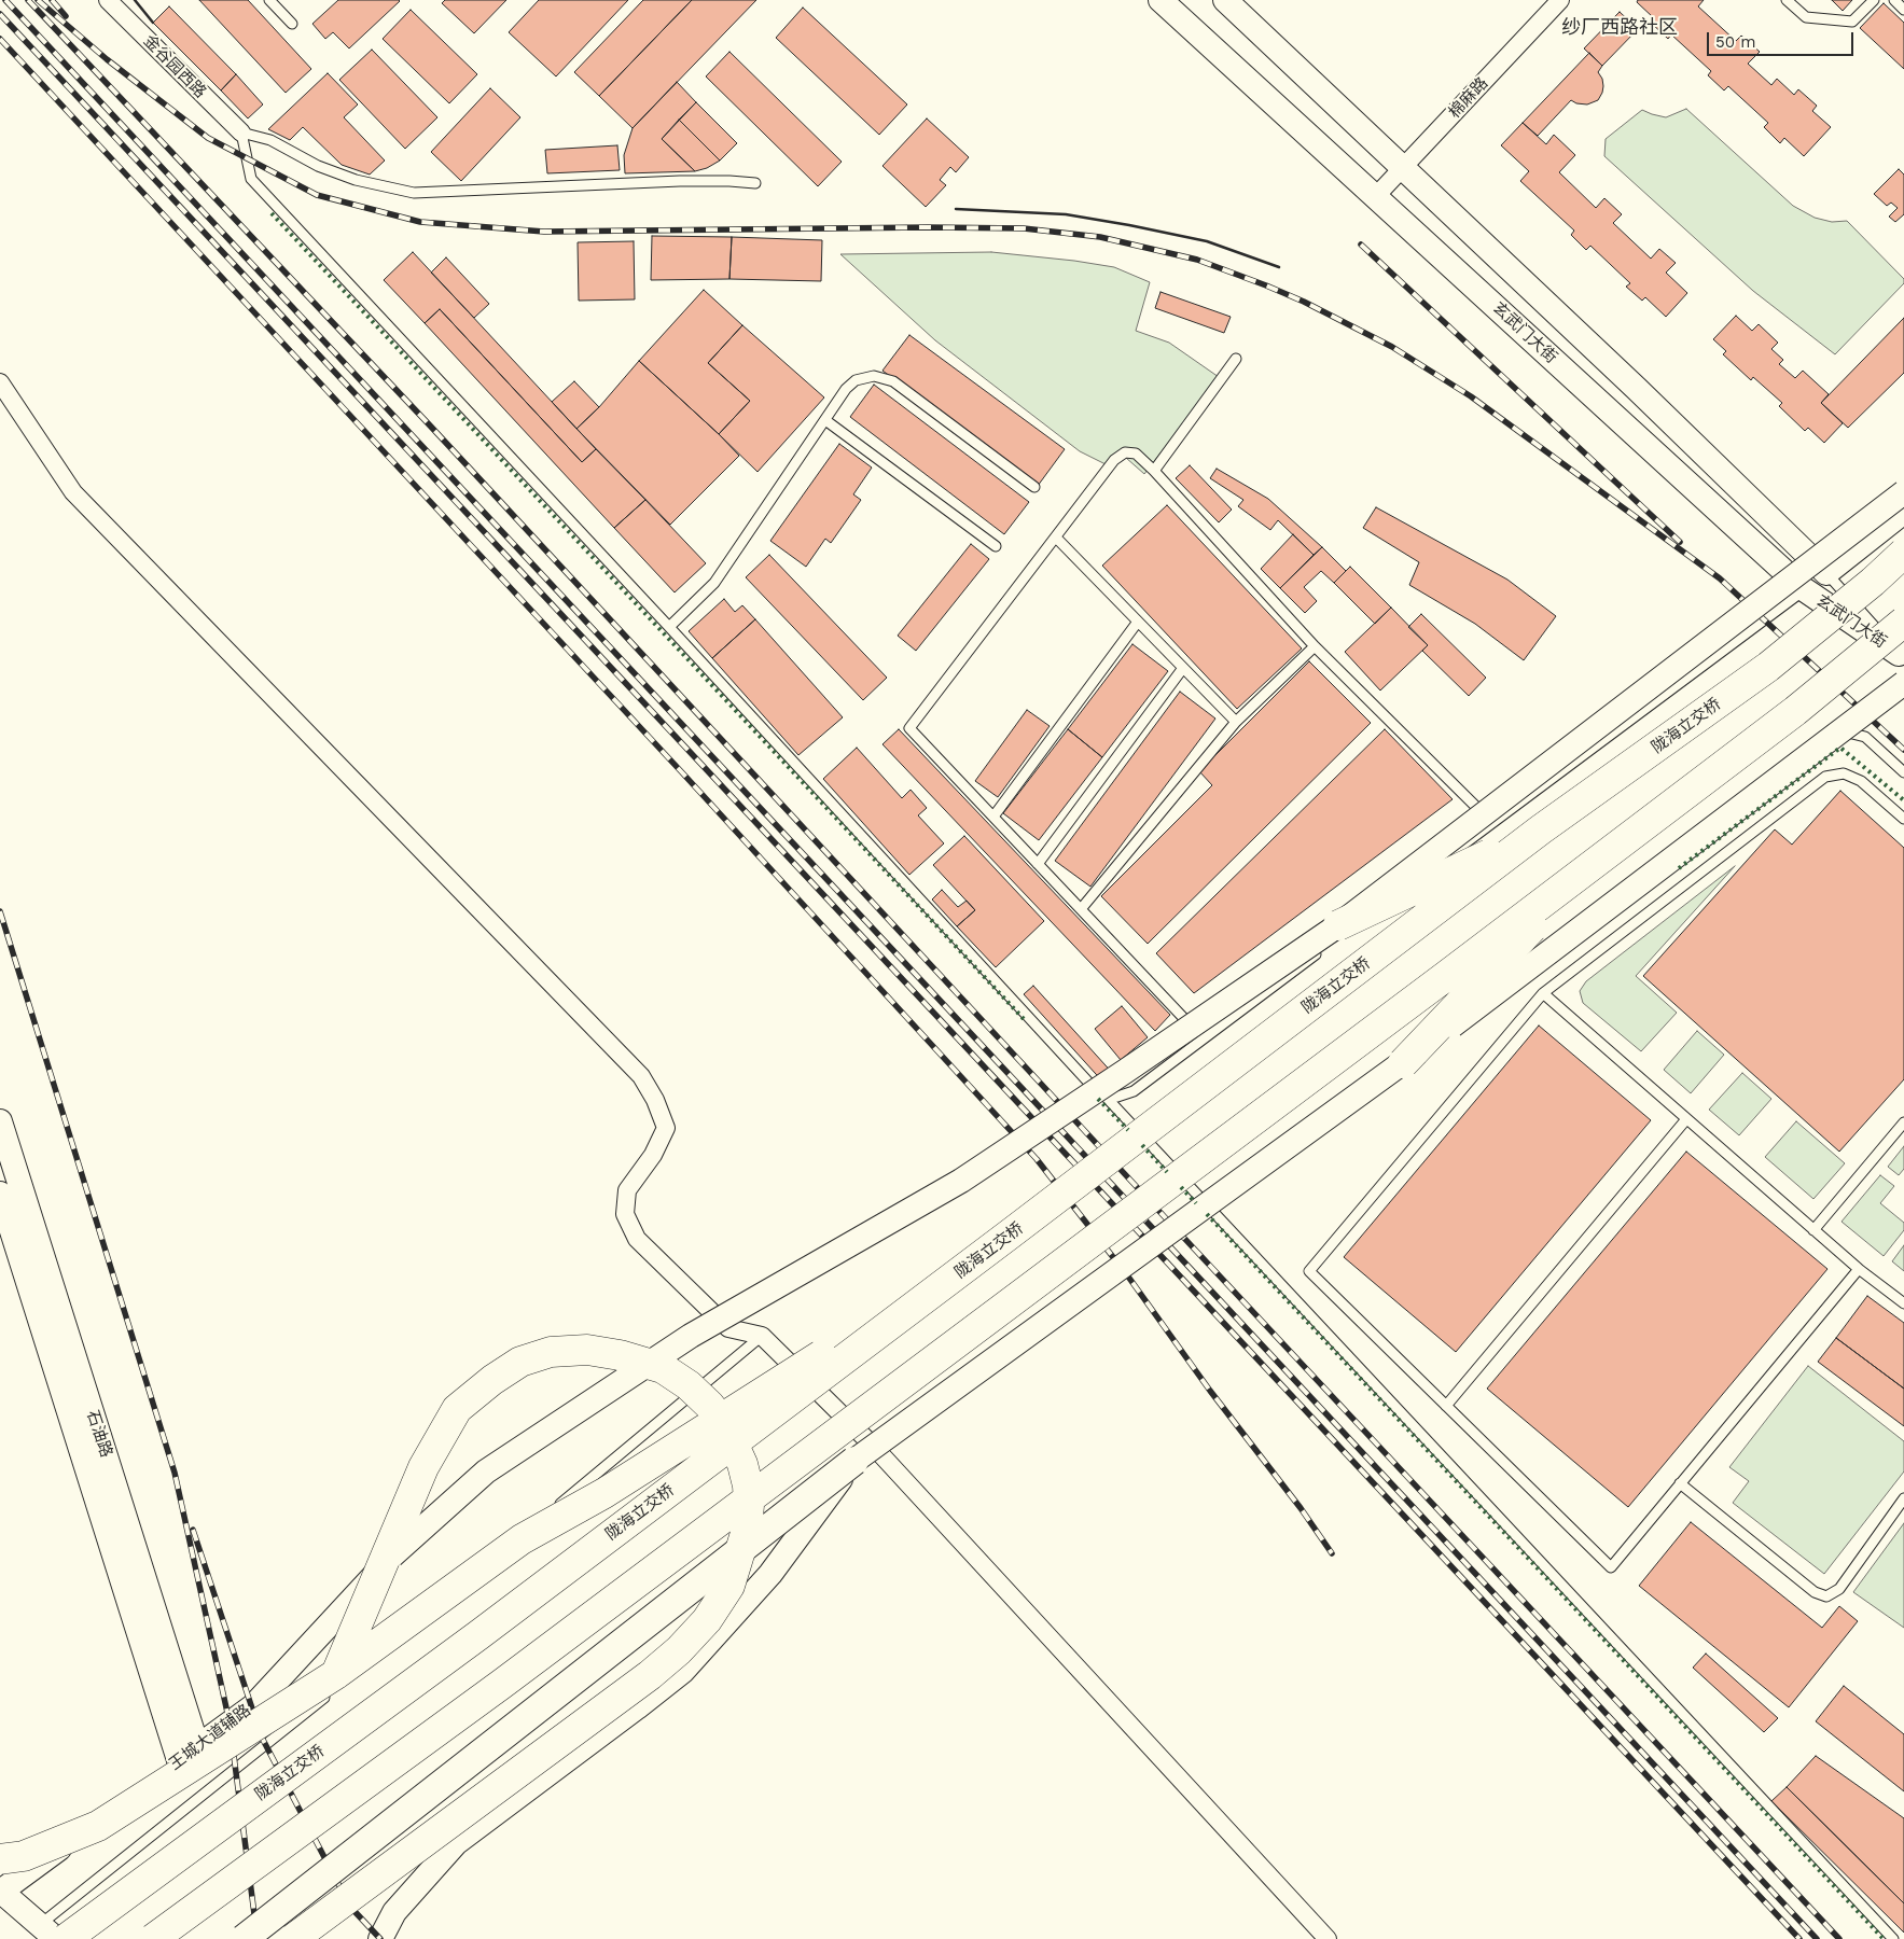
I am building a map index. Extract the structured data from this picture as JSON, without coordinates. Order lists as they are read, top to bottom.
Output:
{
  "streets": {
    "highway": ["陇海立交桥"],
    "main road": ["玄武门大街", "石油路", "王城大道辅路"],
    "street": ["金谷园西路", "棉麻路"]
  },
  "crossings": [
    ["棉麻路", "玄武门大街"],
    ["石油路", "王城大道辅路"]
  ],
  "districts": ["纱厂西路社区"],
  "scale_bar": "50 m"
}
